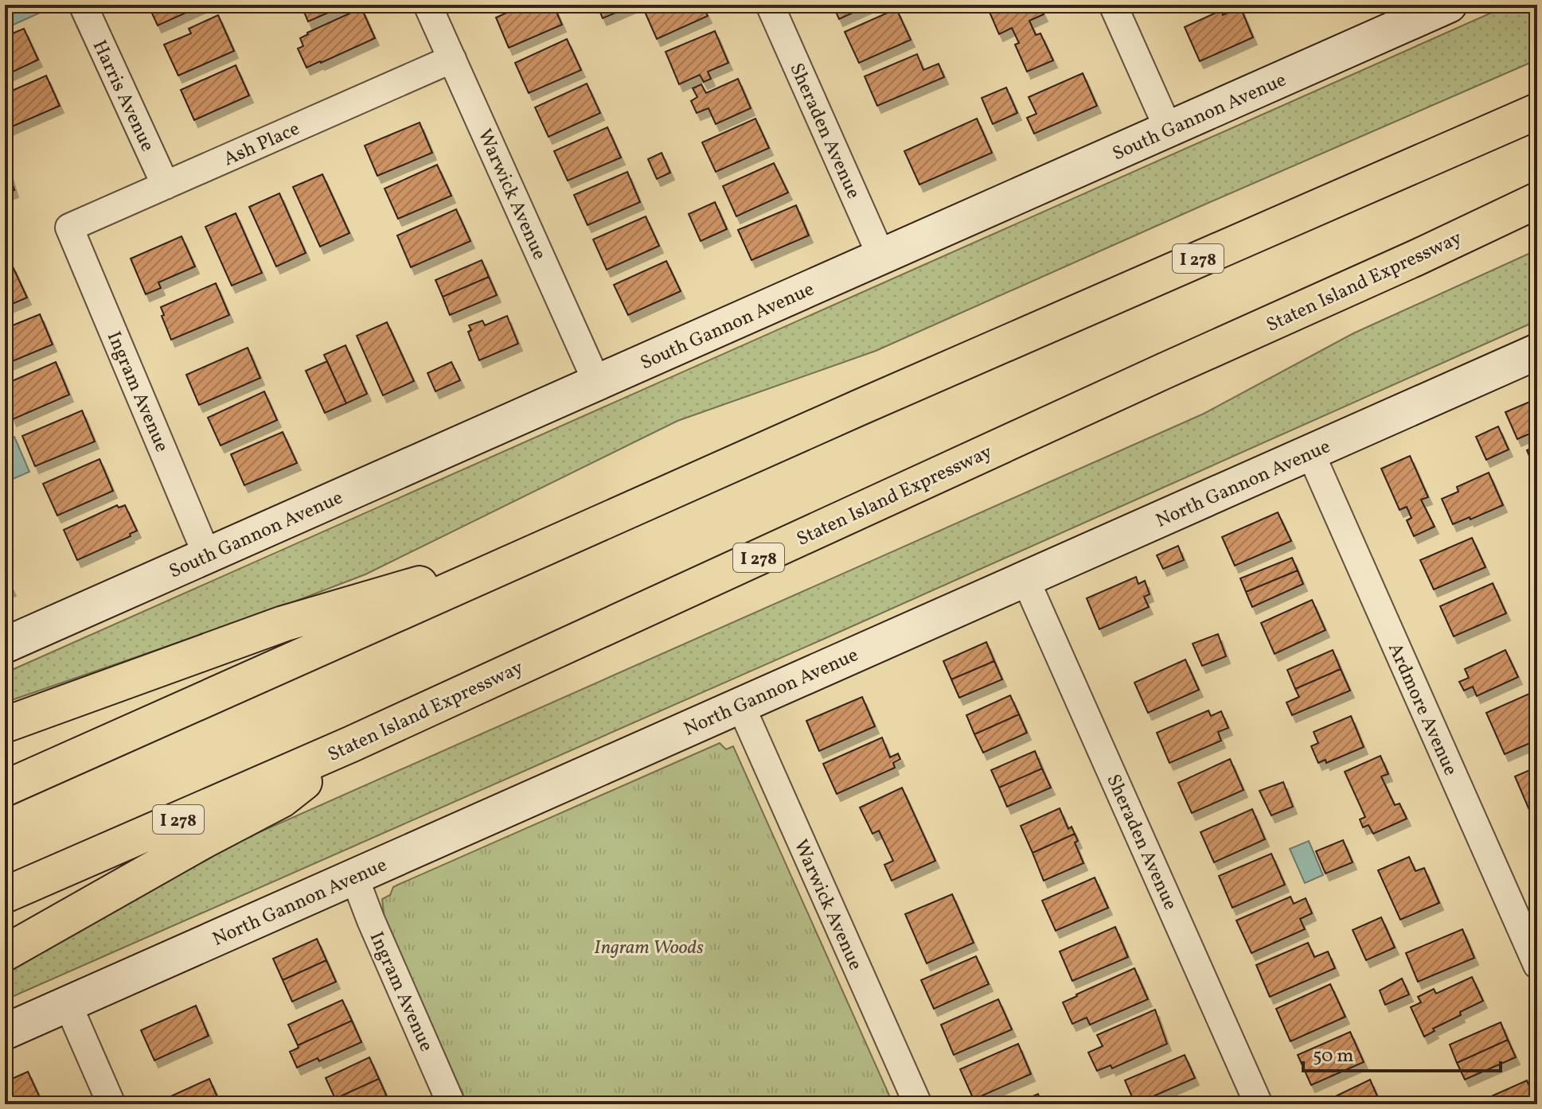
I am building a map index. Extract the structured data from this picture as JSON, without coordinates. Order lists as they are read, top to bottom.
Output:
{
  "streets": {
    "highway": ["I 278", "Staten Island Expressway"],
    "main road": ["South Gannon Avenue", "North Gannon Avenue"],
    "street": [
      "Harris Avenue",
      "Sheraden Avenue",
      "Ash Place",
      "Warwick Avenue",
      "Ingram Avenue",
      "Ardmore Avenue"
    ]
  },
  "crossings": [
    ["Harris Avenue", "Ash Place"],
    ["South Gannon Avenue", "Sheraden Avenue"],
    ["South Gannon Avenue", "Warwick Avenue"],
    ["South Gannon Avenue", "Ingram Avenue"],
    ["Sheraden Avenue", "North Gannon Avenue"],
    ["Ash Place", "Warwick Avenue"],
    ["Ash Place", "Ingram Avenue"],
    ["Warwick Avenue", "North Gannon Avenue"],
    ["Ingram Avenue", "North Gannon Avenue"],
    ["North Gannon Avenue", "Ardmore Avenue"]
  ],
  "parks": ["Ingram Woods"],
  "scale_bar": "50 m"
}
